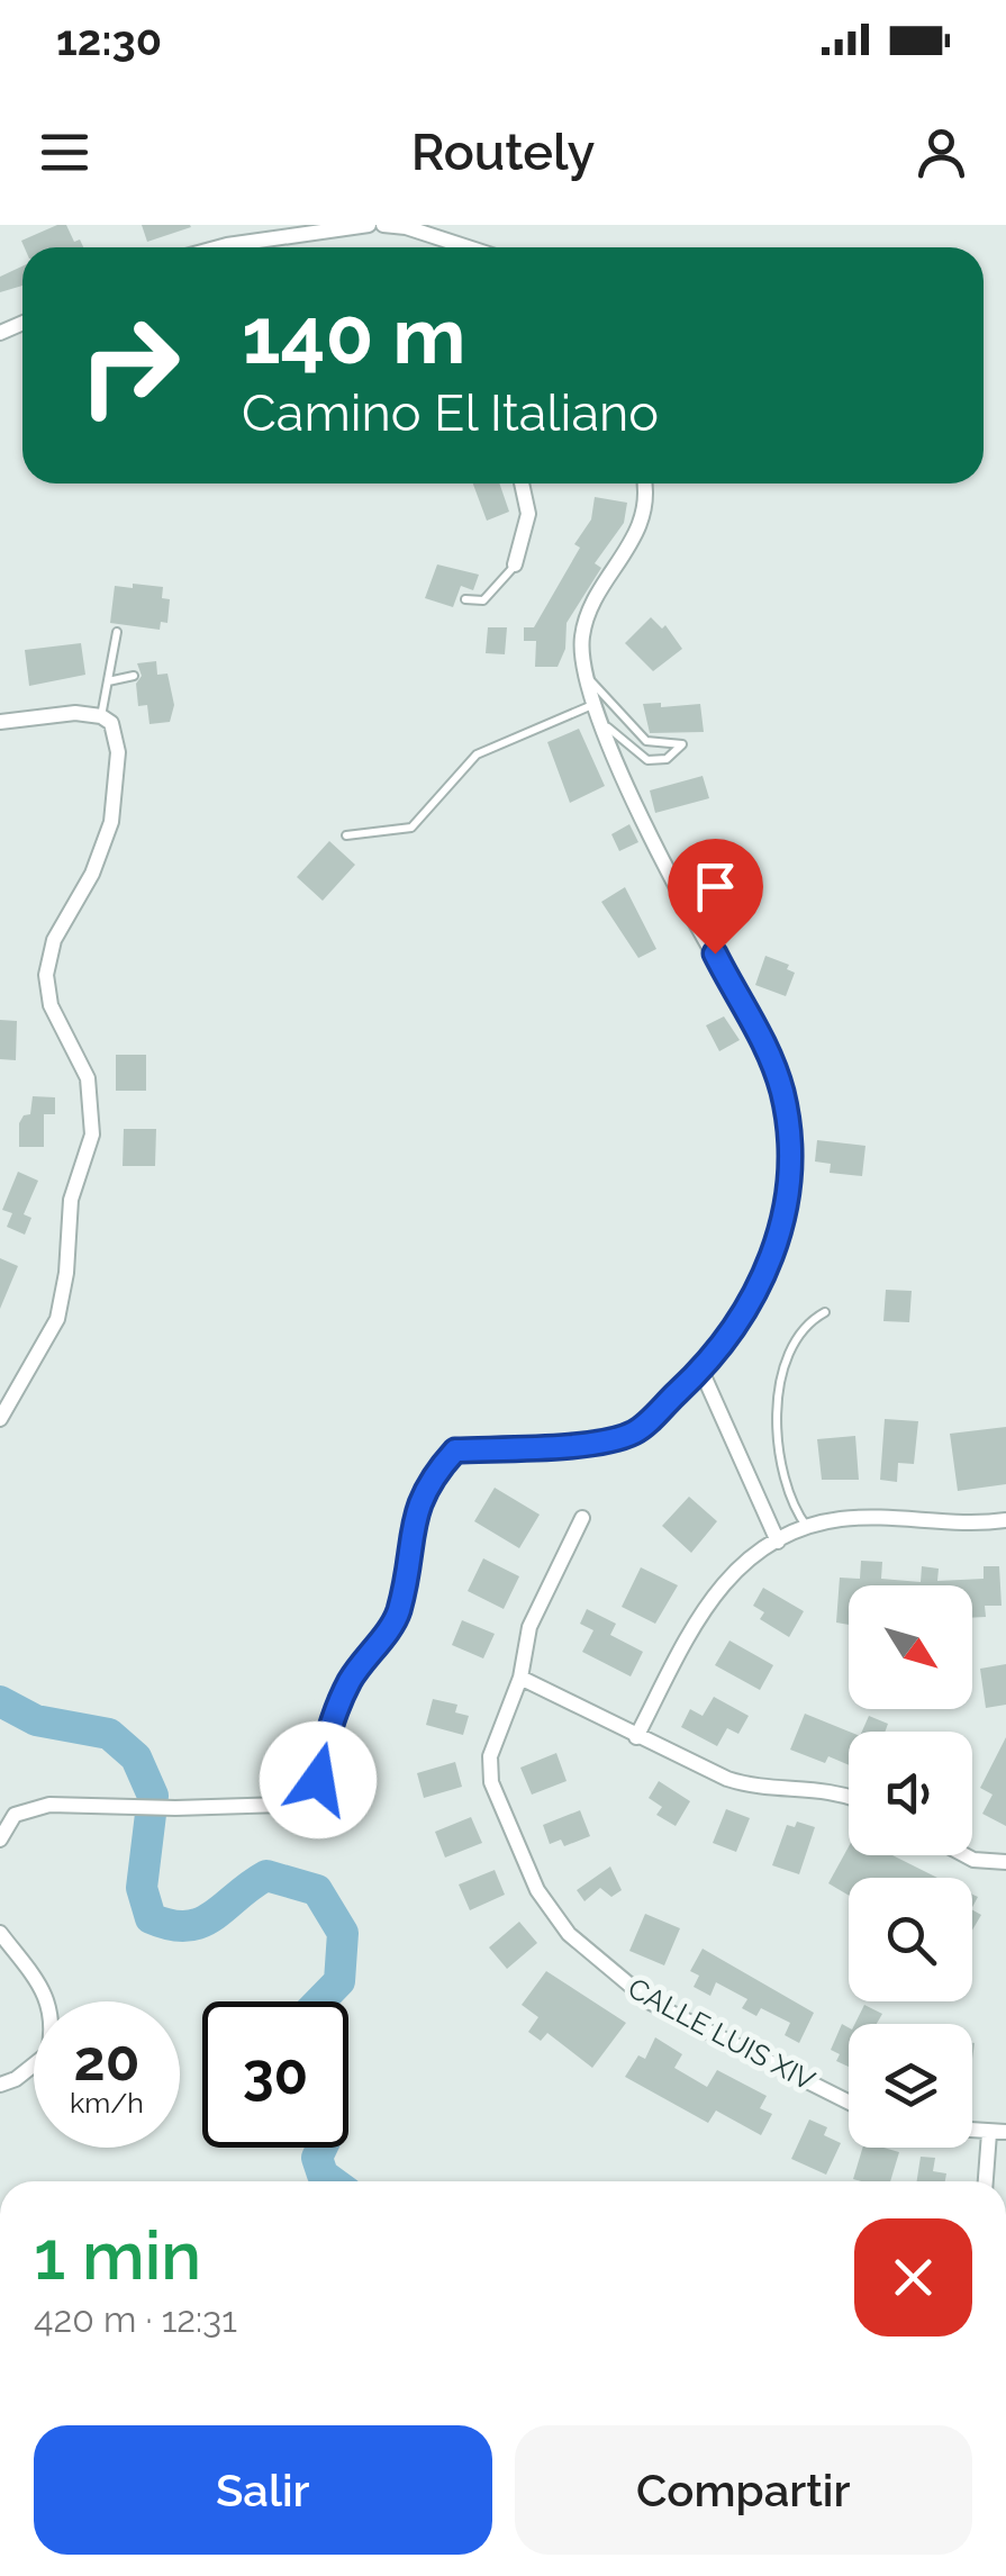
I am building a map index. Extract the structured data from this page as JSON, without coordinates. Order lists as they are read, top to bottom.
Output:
{
  "streets": {
    "street": ["CALLE LUIS XIV"]
  },
  "north": "bottom right",
  "page": {
    "status": "12:30",
    "header": "Routely",
    "turn": ["140 m", "Camino El Italiano"],
    "speed": "20 km/h",
    "limit": "30",
    "heading": ["1 min", "420 m · 12:31"],
    "buttons": ["Salir", "Compartir"]
  }
}
